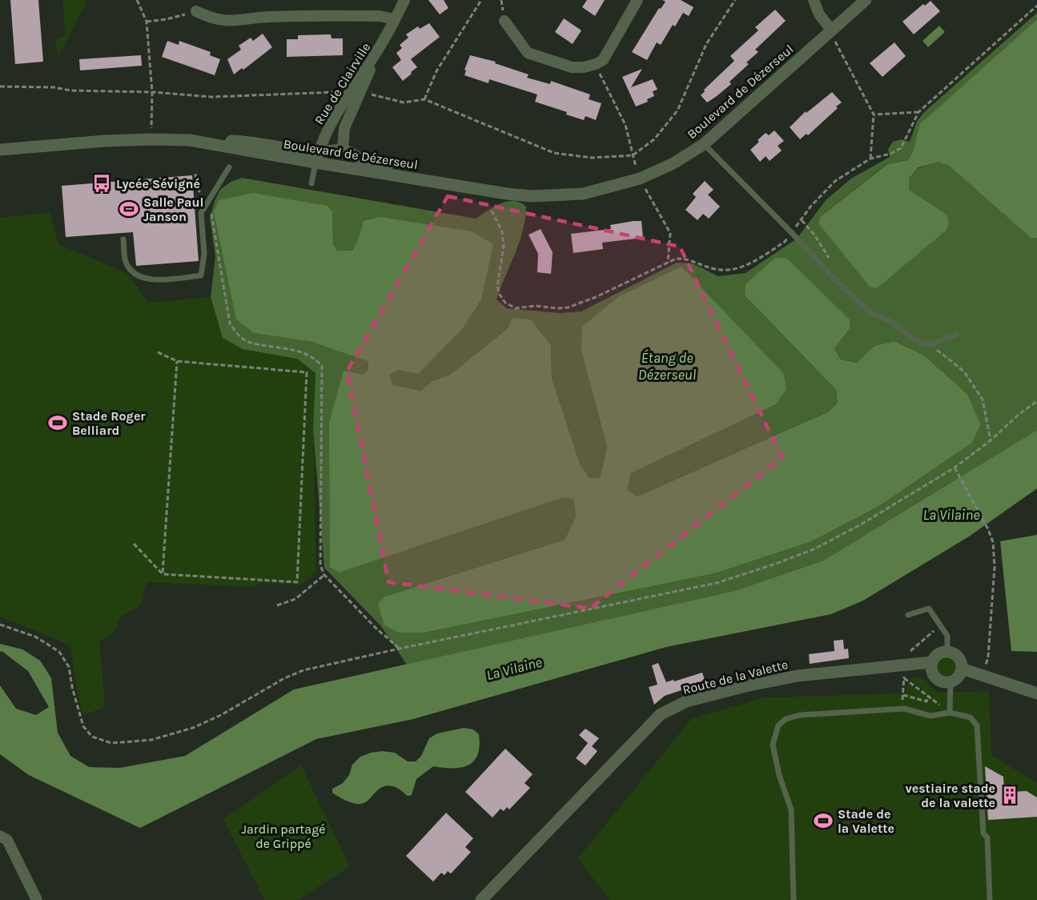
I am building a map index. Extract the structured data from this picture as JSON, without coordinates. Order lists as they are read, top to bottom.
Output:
{
  "streets": {
    "street": ["Rue de Clairville", "Boulevard de Dézerseul", "Route de la Valette"]
  },
  "crossings": [
    ["Rue de Clairville", "Boulevard de Dézerseul"]
  ],
  "water": ["Étang de Dézerseul", "La Vilaine"],
  "parks": ["Jardin partagé de Grippé"],
  "places": {
    "bus stop": ["Lycée Sévigné"],
    "sports": ["Salle Paul Janson", "Stade Roger Belliard", "Stade de la Valette"],
    "building": ["vestiaire stade de la valette"]
  }
}
